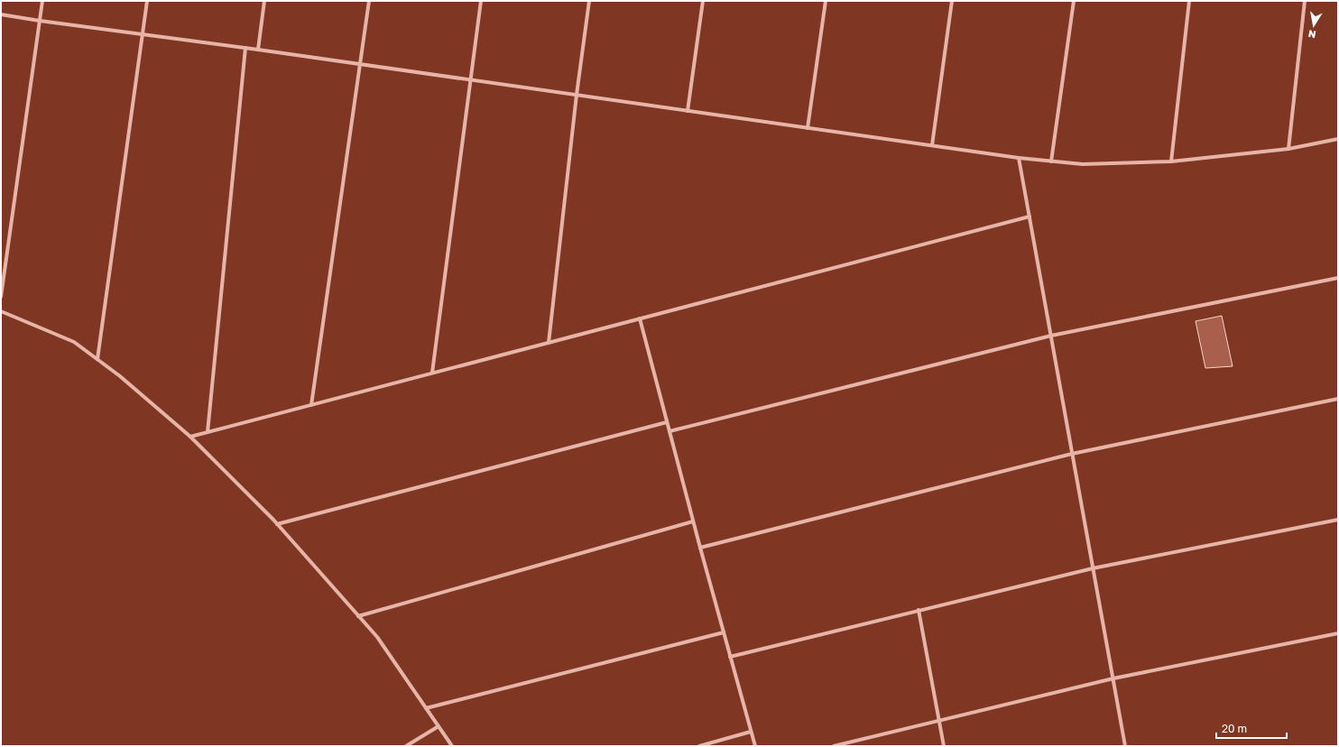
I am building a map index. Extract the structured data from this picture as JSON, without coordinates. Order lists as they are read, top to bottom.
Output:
{
  "scale_bar": "20 m",
  "north": "bottom"
}
